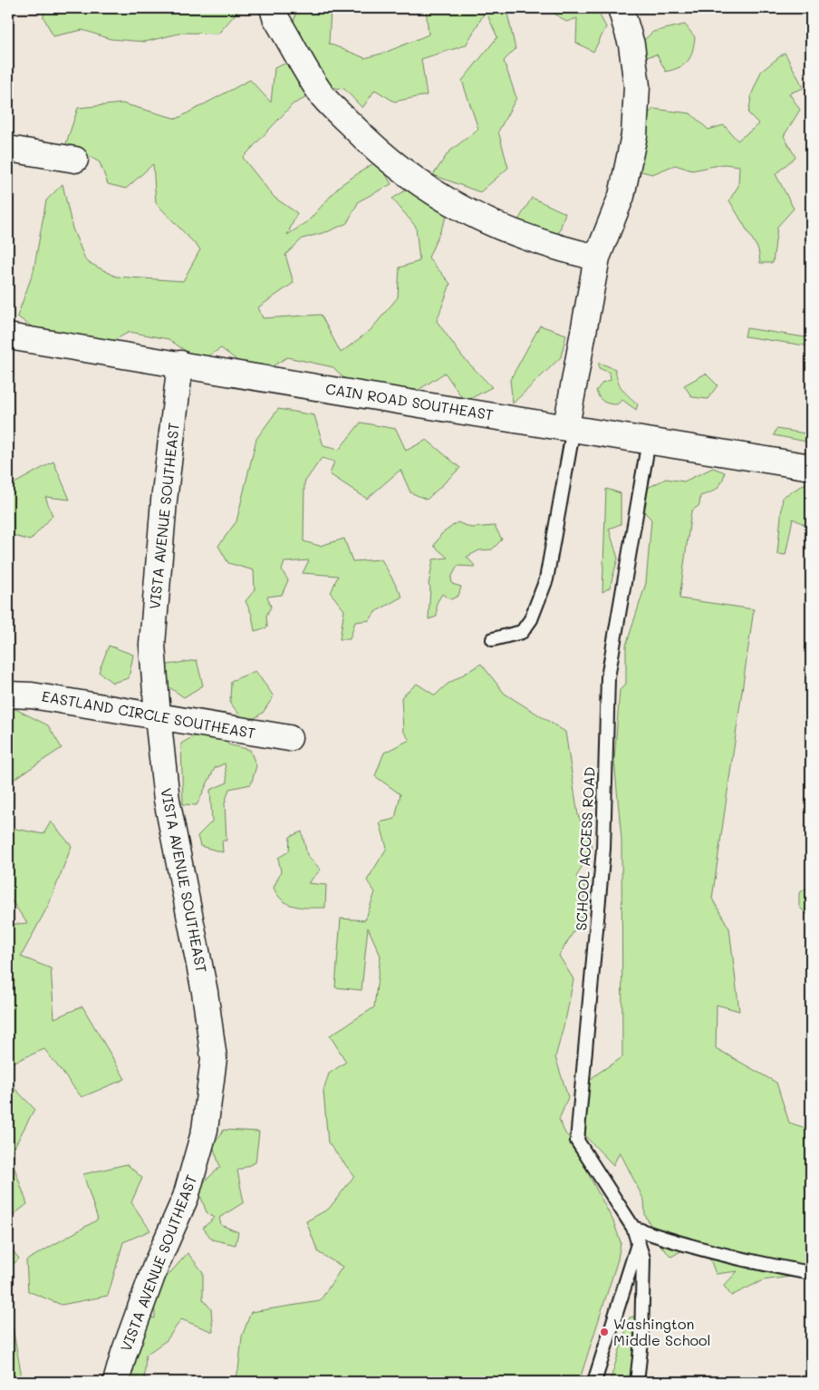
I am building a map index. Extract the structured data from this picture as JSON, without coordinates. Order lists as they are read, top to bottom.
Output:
{
  "streets": {
    "street": ["CAIN ROAD SOUTHEAST", "VISTA AVENUE SOUTHEAST", "EASTLAND CIRCLE SOUTHEAST"],
    "lane": ["SCHOOL ACCESS ROAD"]
  },
  "crossings": [
    ["CAIN ROAD SOUTHEAST", "VISTA AVENUE SOUTHEAST"],
    ["CAIN ROAD SOUTHEAST", "SCHOOL ACCESS ROAD"],
    ["VISTA AVENUE SOUTHEAST", "EASTLAND CIRCLE SOUTHEAST"]
  ],
  "places": ["Washington Middle School"]
}
